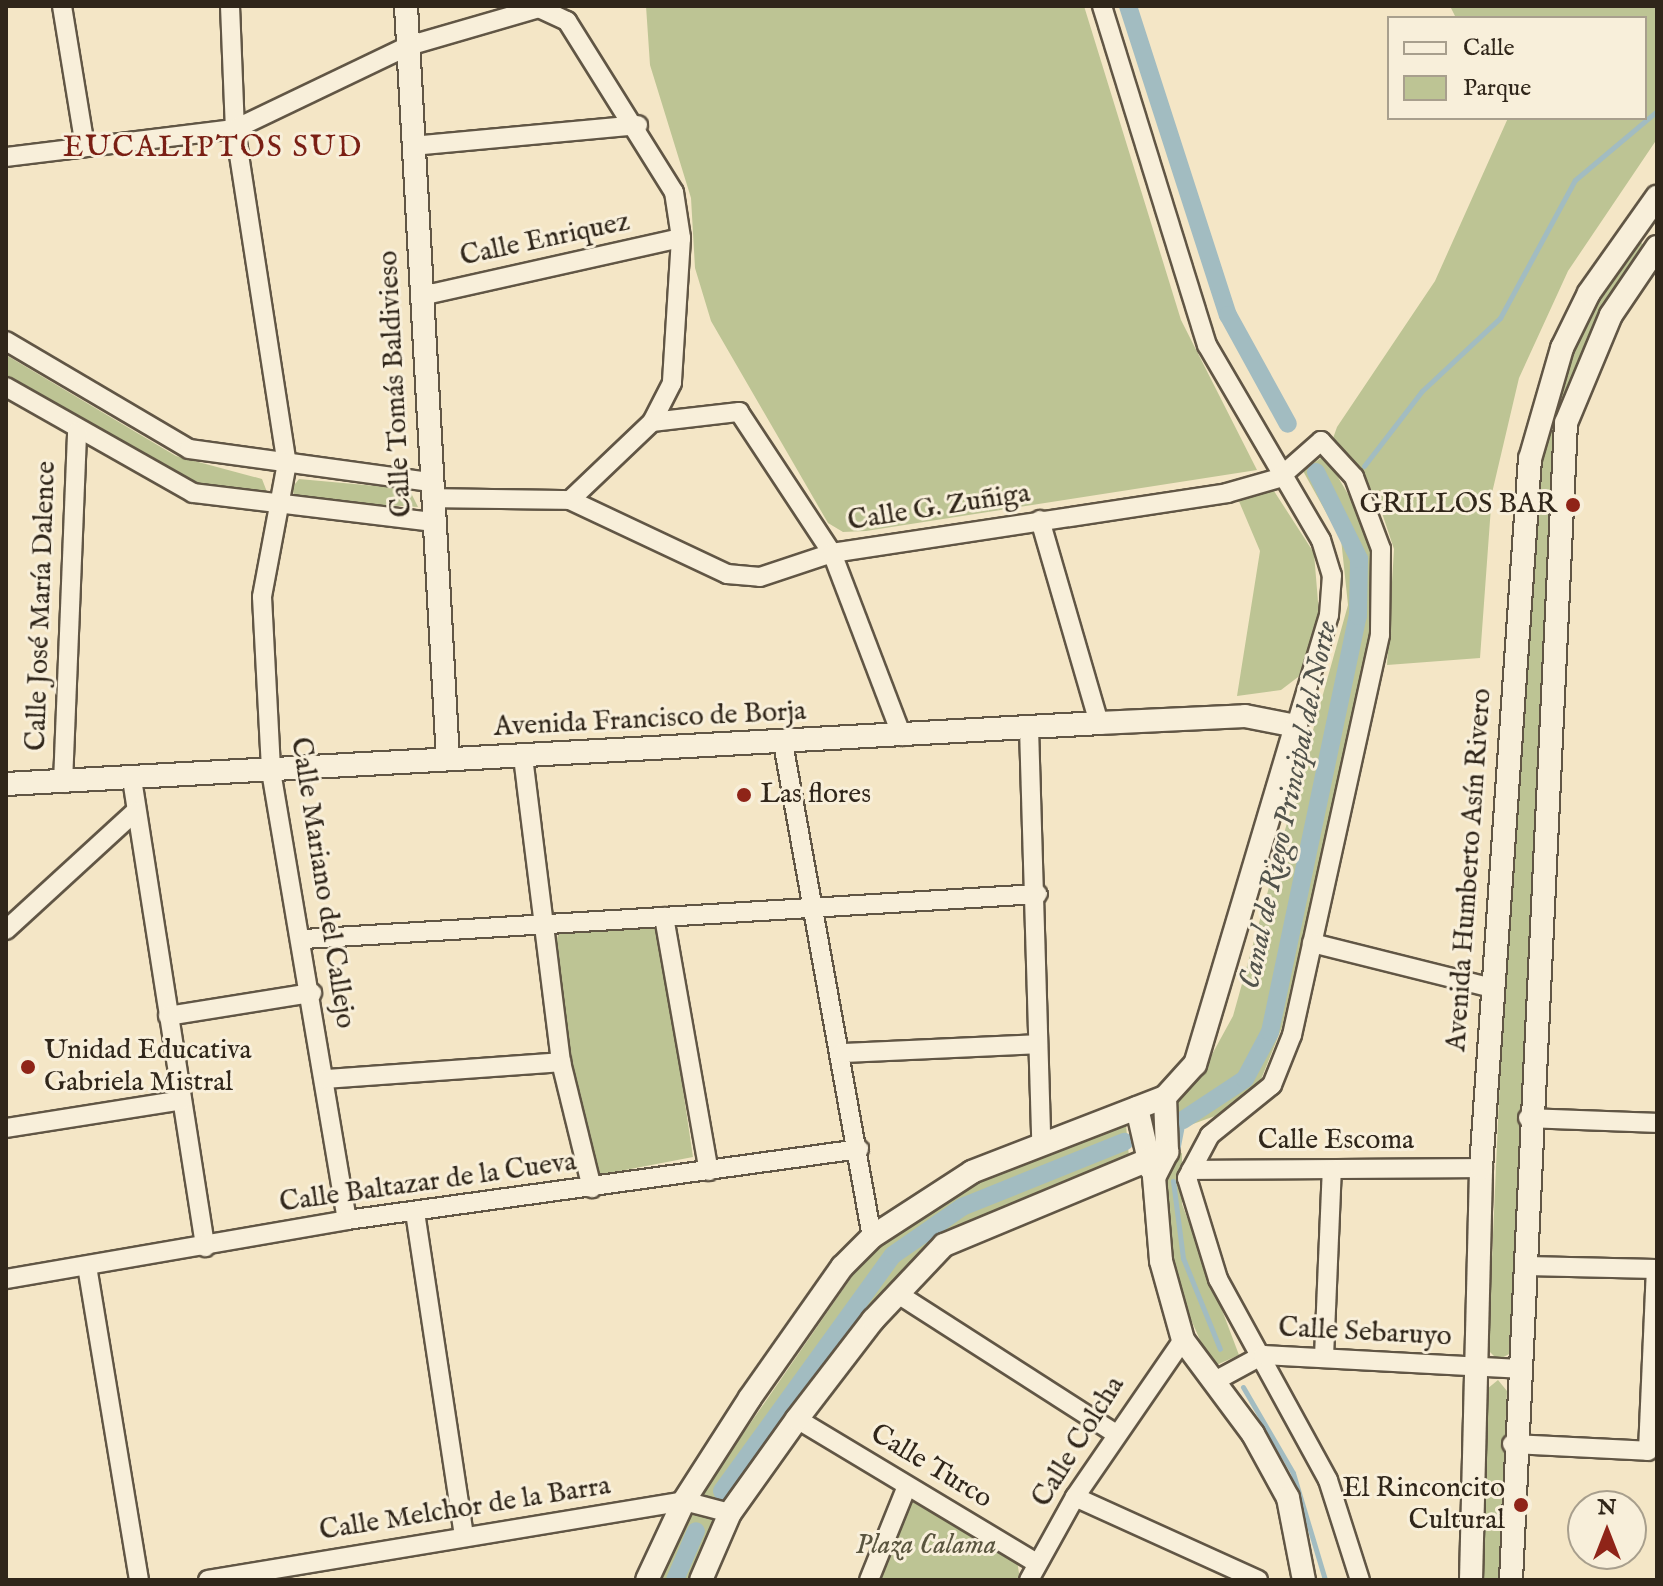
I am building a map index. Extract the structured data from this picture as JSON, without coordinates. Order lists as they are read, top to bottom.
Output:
{
  "streets": {
    "street": [
      "Calle Enriquez",
      "Calle Tomás Baldivieso",
      "Calle G. Zuñiga",
      "Calle José María Dalence",
      "Avenida Francisco de Borja",
      "Avenida Humberto Asín Rivero",
      "Calle Mariano del Callejo",
      "Calle Escoma",
      "Calle Baltazar de la Cueva",
      "Calle Sebaruyo",
      "Calle Colcha",
      "Calle Turco",
      "Calle Melchor de la Barra"
    ]
  },
  "crossings": [
    ["Calle Enriquez", "Calle Tomás Baldivieso"],
    ["Calle Tomás Baldivieso", "Avenida Francisco de Borja"],
    ["Calle José María Dalence", "Avenida Francisco de Borja"],
    ["Avenida Francisco de Borja", "Calle Mariano del Callejo"],
    ["Avenida Humberto Asín Rivero", "Calle Escoma"],
    ["Avenida Humberto Asín Rivero", "Calle Sebaruyo"],
    ["Calle Mariano del Callejo", "Calle Baltazar de la Cueva"],
    ["Calle Colcha", "Calle Turco"]
  ],
  "districts": ["EUCALIPTOS SUD"],
  "water": ["Canal de Riego Principal del Norte"],
  "parks": ["Plaza Calama"],
  "places": [
    "GRILLOS BAR",
    "Las flores",
    "Unidad Educativa Gabriela Mistral",
    "El Rinconcito Cultural"
  ],
  "legend": ["Calle", "Parque"],
  "north": "top"
}
